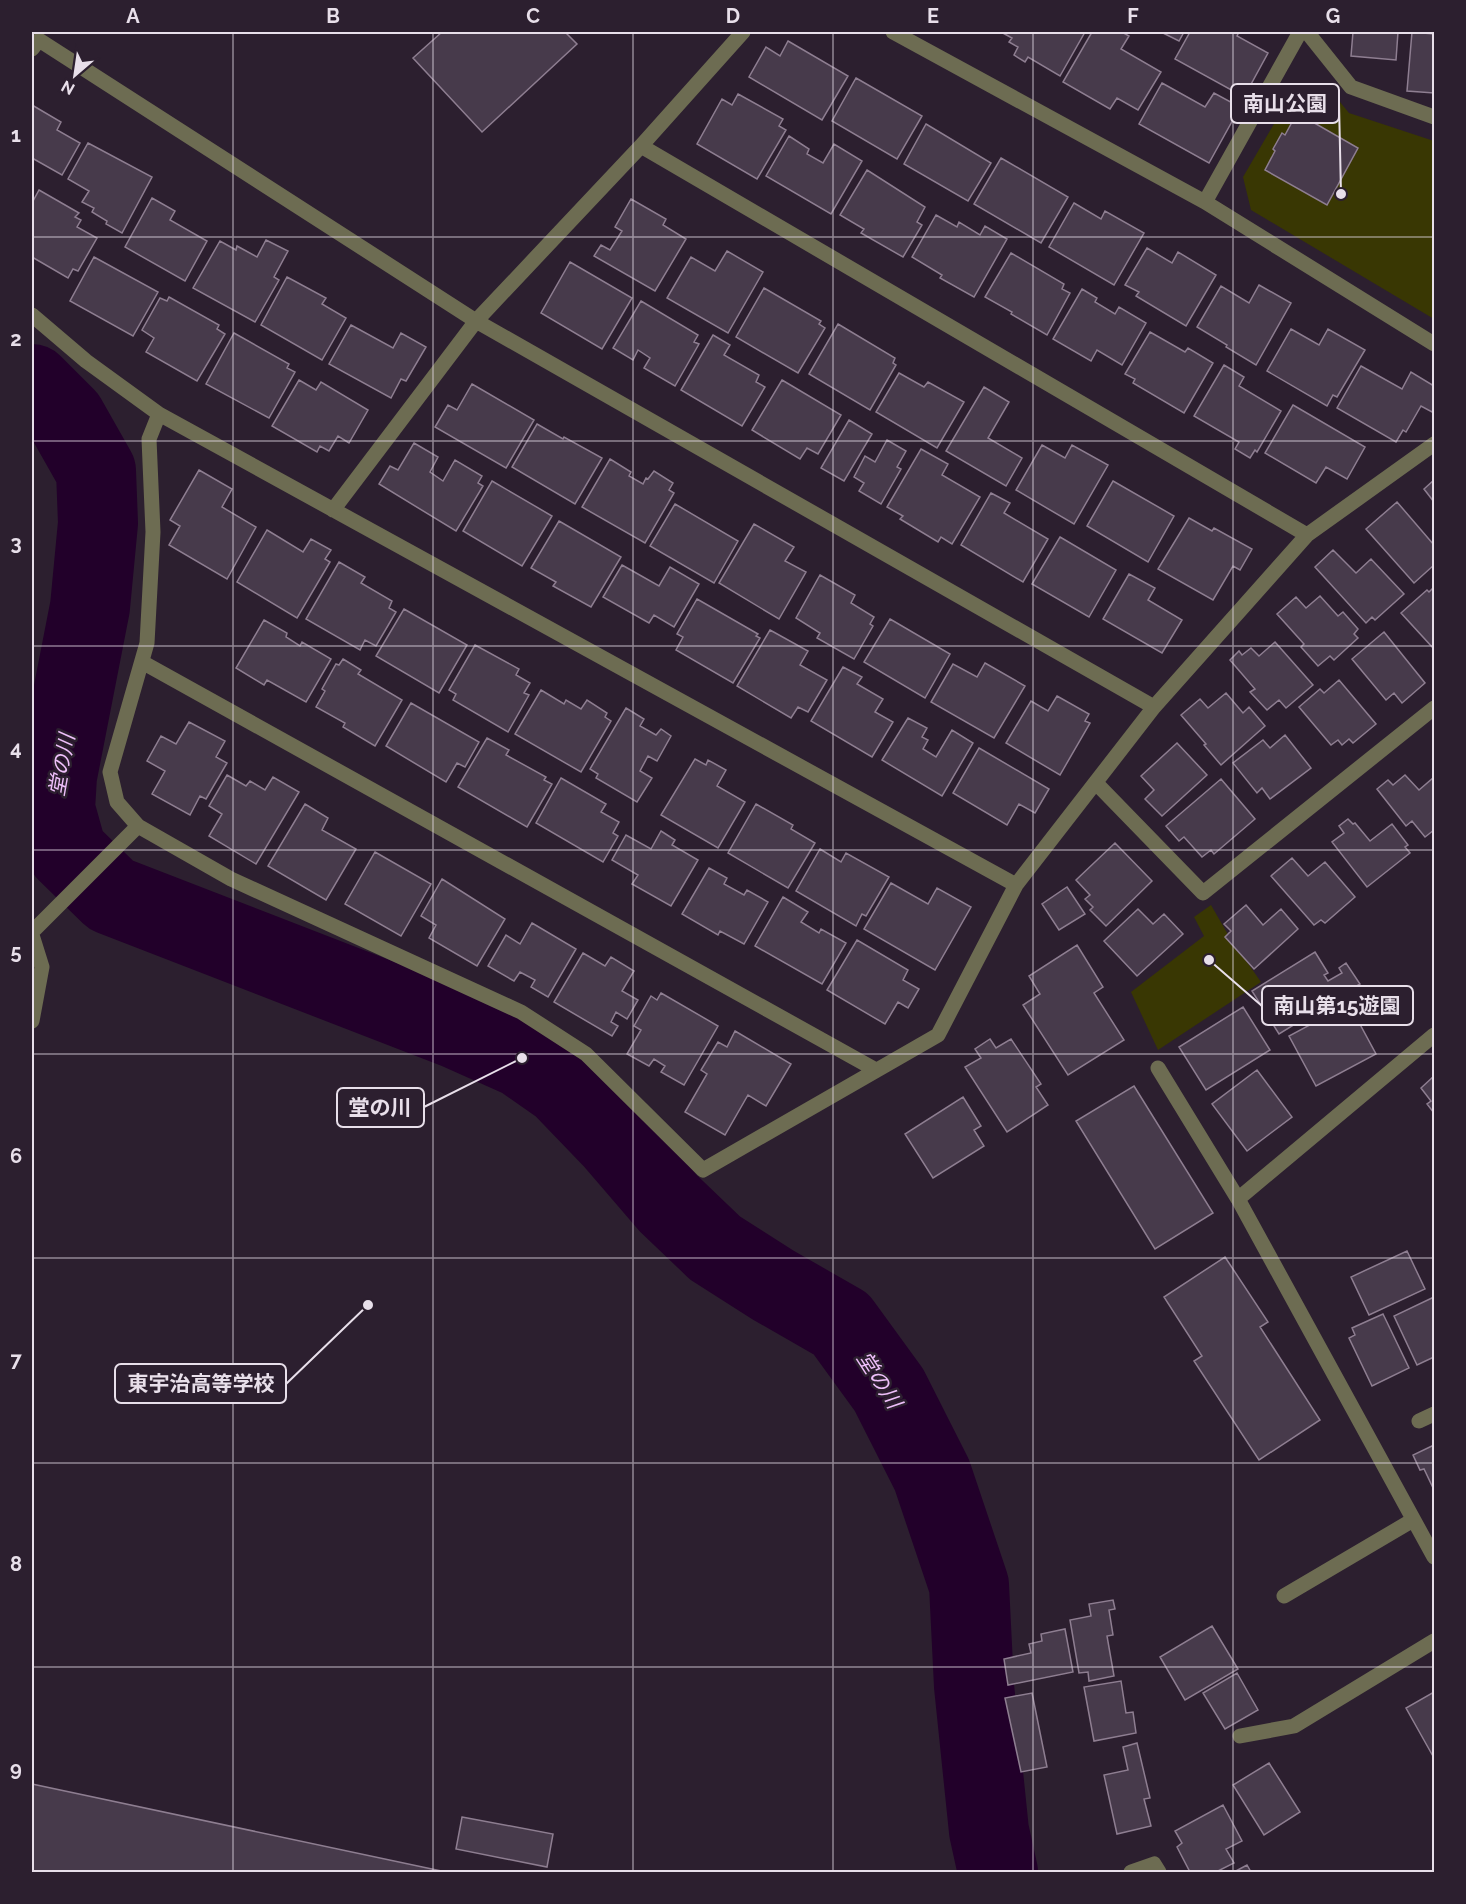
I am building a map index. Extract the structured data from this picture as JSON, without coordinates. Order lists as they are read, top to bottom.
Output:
{
  "water": ["堂の川"],
  "places": [
    "南山公園",
    "南山第15遊園",
    "堂の川",
    "東宇治高等学校"
  ],
  "north": "bottom left",
  "grid": {
    "columns": [
      "A",
      "B",
      "C",
      "D",
      "E",
      "F",
      "G"
    ],
    "rows": [
      "1",
      "2",
      "3",
      "4",
      "5",
      "6",
      "7",
      "8",
      "9"
    ]
  }
}
